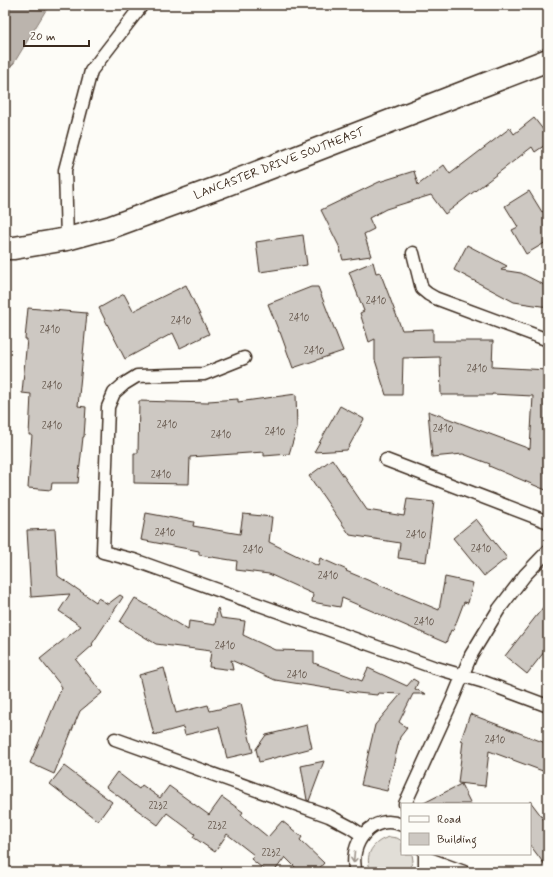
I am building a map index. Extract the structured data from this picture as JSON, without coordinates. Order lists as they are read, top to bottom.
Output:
{
  "streets": {
    "main road": ["LANCASTER DRIVE SOUTHEAST"]
  },
  "house_numbers": [
    "2410",
    "2410",
    "2410",
    "2410",
    "2410",
    "2410",
    "2410",
    "2410",
    "2410",
    "2410",
    "2410",
    "2410",
    "2410",
    "2410",
    "2410",
    "2410",
    "2410",
    "2410",
    "2410",
    "2410",
    "2410",
    "2410",
    "2232",
    "2232",
    "2232"
  ],
  "legend": ["Road", "Building"],
  "scale_bar": "20 m"
}
